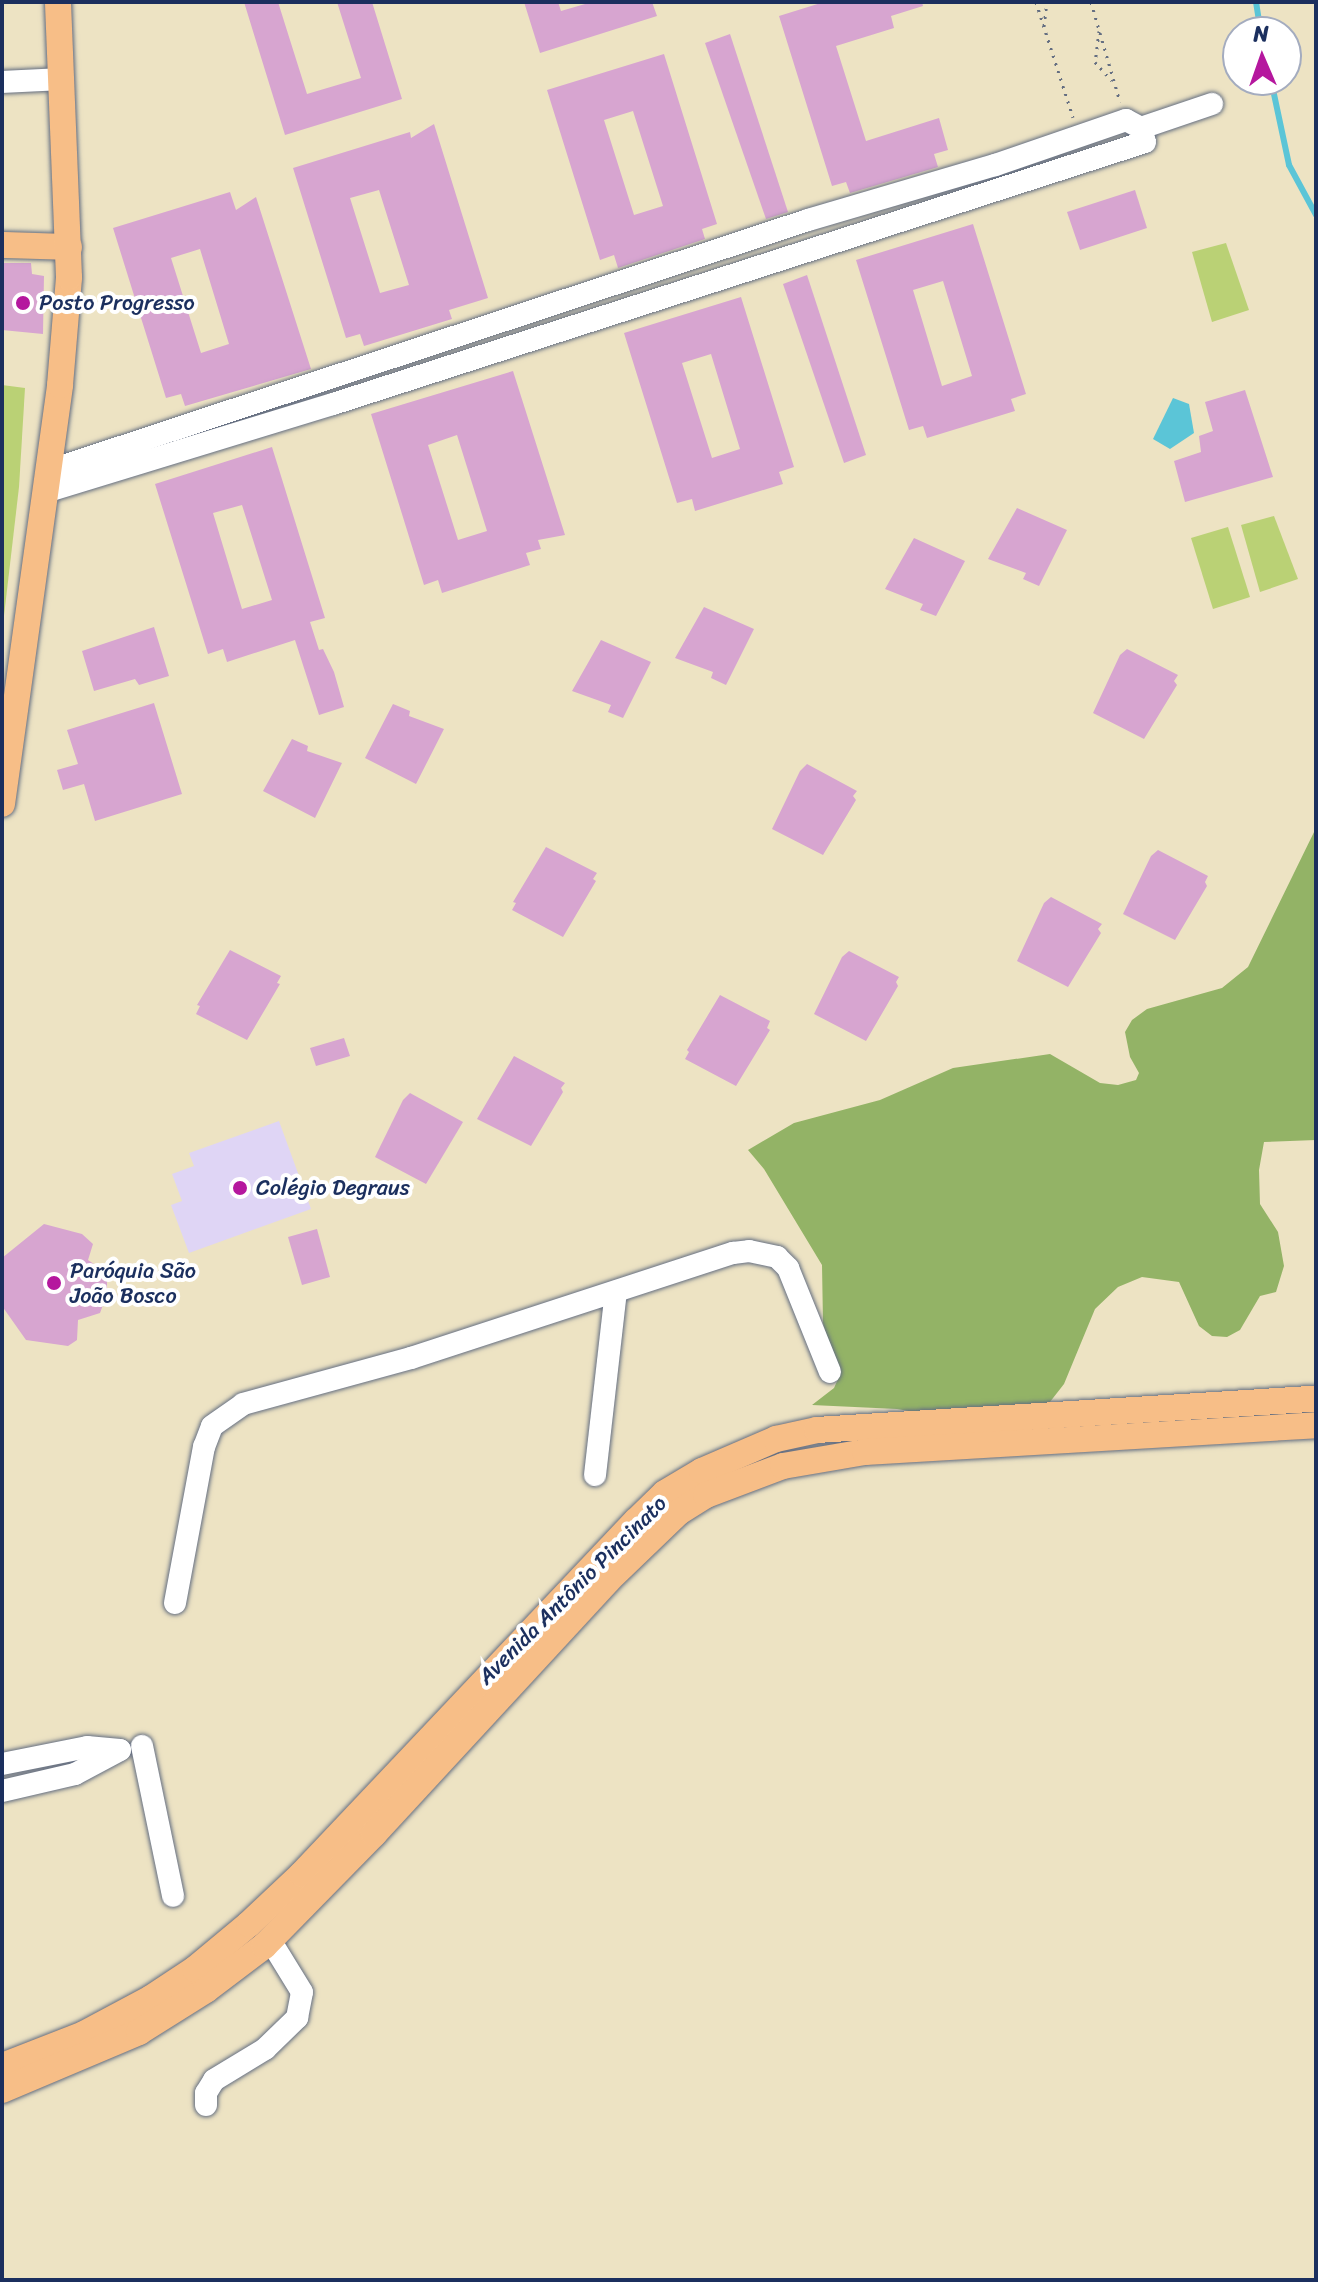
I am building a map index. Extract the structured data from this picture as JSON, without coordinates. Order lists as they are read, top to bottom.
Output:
{
  "streets": {
    "main road": ["Avenida Antônio Pincinato"]
  },
  "places": ["Posto Progresso", "Colégio Degraus", "Paróquia São João Bosco"],
  "north": "top"
}
